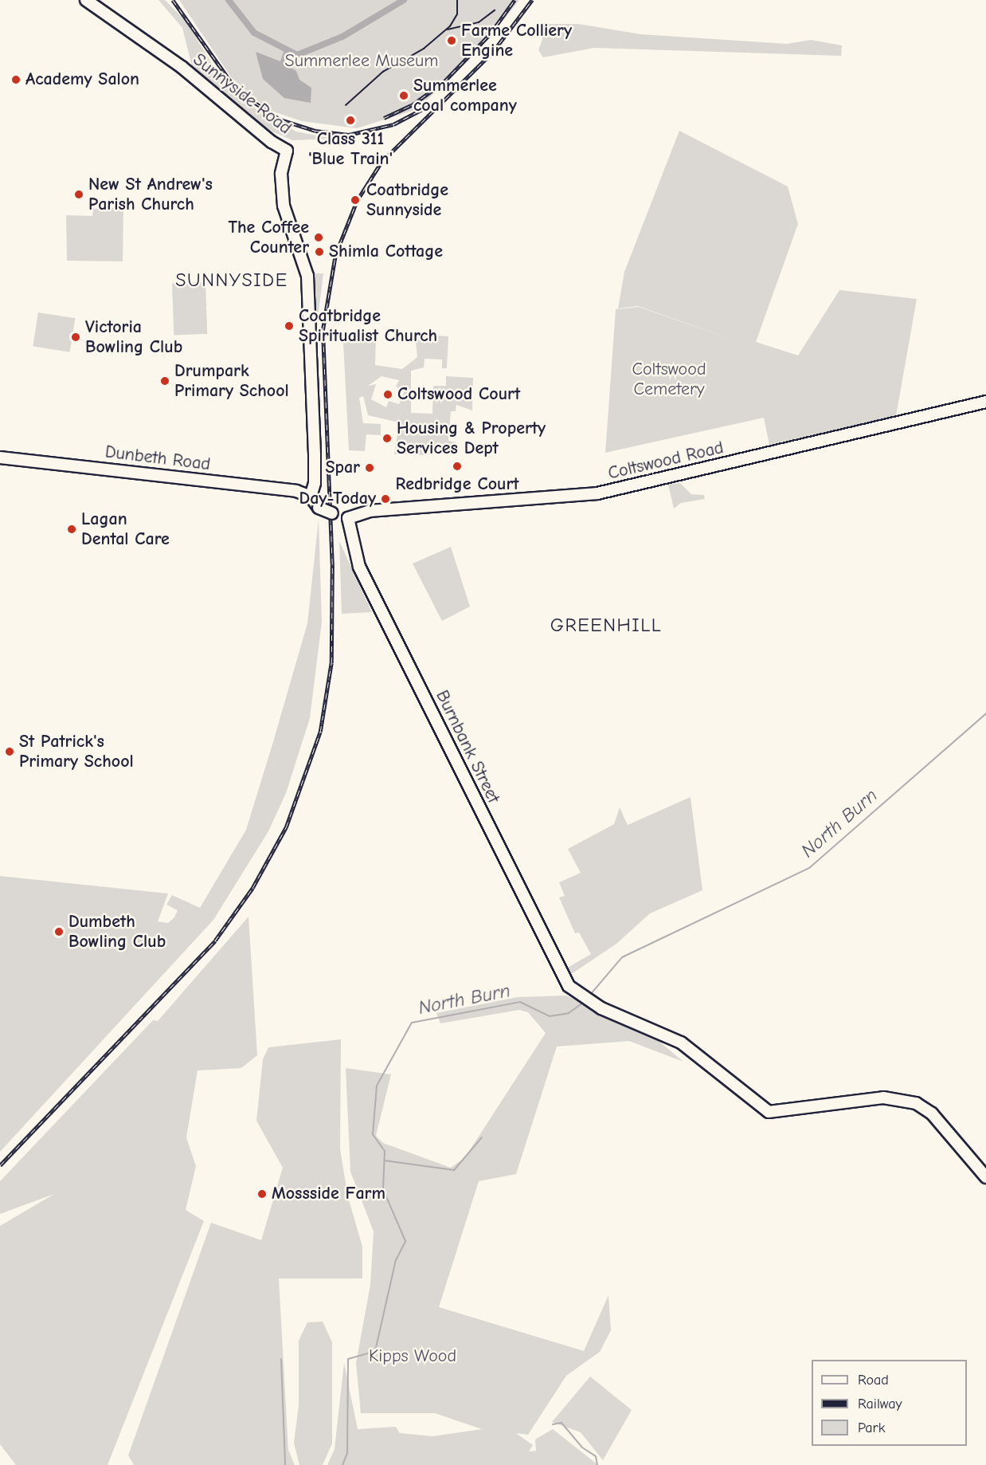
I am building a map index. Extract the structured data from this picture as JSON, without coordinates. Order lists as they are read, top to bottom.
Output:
{
  "streets": {
    "main road": [
      "Sunnyside Road",
      "Dunbeth Road",
      "Coltswood Road",
      "Burnbank Street"
    ]
  },
  "crossings": [
    ["Sunnyside Road", "Dunbeth Road"],
    ["Coltswood Road", "Burnbank Street"]
  ],
  "districts": ["SUNNYSIDE", "GREENHILL"],
  "water": ["North Burn"],
  "parks": ["Summerlee Museum", "Coltswood Cemetery", "Kipps Wood"],
  "places": [
    "Farme Colliery Engine",
    "Academy Salon",
    "Summerlee coal company",
    "Class 311 'Blue Train'",
    "New St Andrew's Parish Church",
    "Coatbridge Sunnyside",
    "The Coffee Counter",
    "Shimla Cottage",
    "Coatbridge Spiritualist Church",
    "Victoria Bowling Club",
    "Drumpark Primary School",
    "Coltswood Court",
    "Housing & Property Services Dept",
    "Redbridge Court",
    "Spar",
    "Day-Today",
    "Lagan Dental Care",
    "St Patrick's Primary School",
    "Dumbeth Bowling Club",
    "Mossside Farm"
  ],
  "legend": ["Road", "Railway", "Park"]
}
